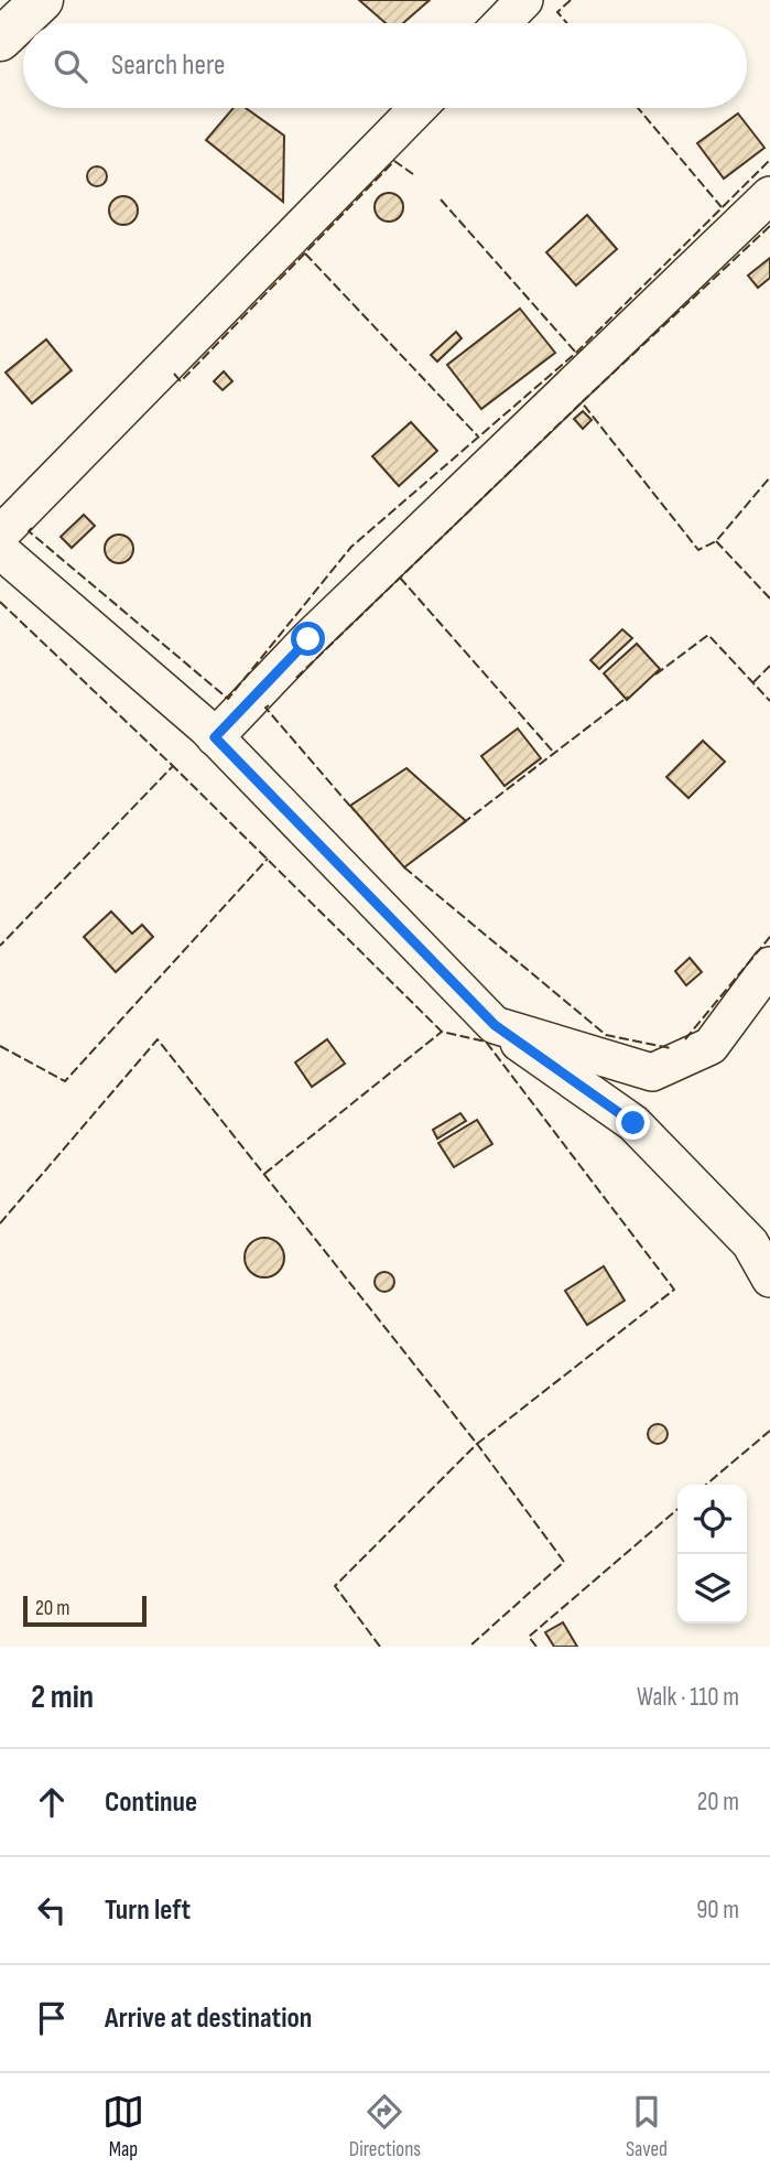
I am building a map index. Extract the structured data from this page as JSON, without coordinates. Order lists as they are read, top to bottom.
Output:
{
  "scale_bar": "20 m",
  "page": {
    "search": "Search here",
    "scale": "20 m",
    "heading": ["2 min", "Walk · 110 m"],
    "list": [
      ["Continue", "20 m"],
      ["Turn left", "90 m"],
      "Arrive at destination"
    ],
    "nav": ["Map", "Directions", "Saved"]
  }
}
